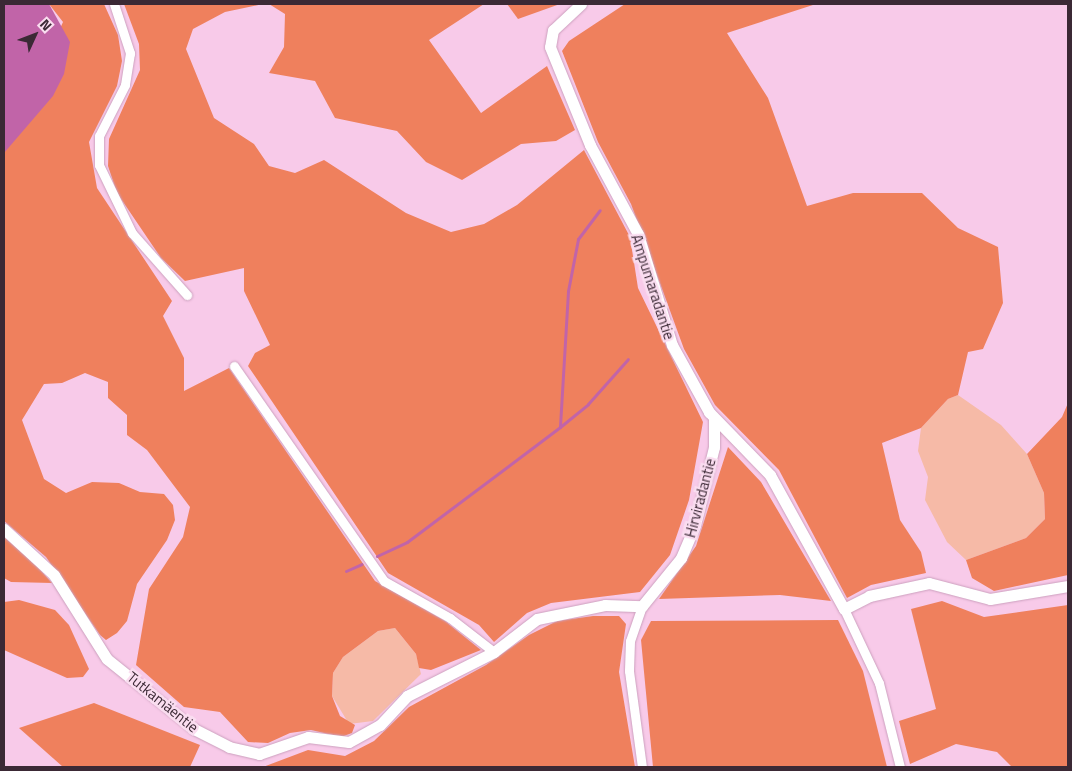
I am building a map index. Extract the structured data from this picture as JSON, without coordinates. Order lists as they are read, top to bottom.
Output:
{
  "streets": {
    "street": ["Ampumaradantie", "Hirviradantie", "Tutkamäentie"]
  },
  "crossings": [
    ["Ampumaradantie", "Hirviradantie"],
    ["Hirviradantie", "Tutkamäentie"]
  ],
  "north": "top right"
}
